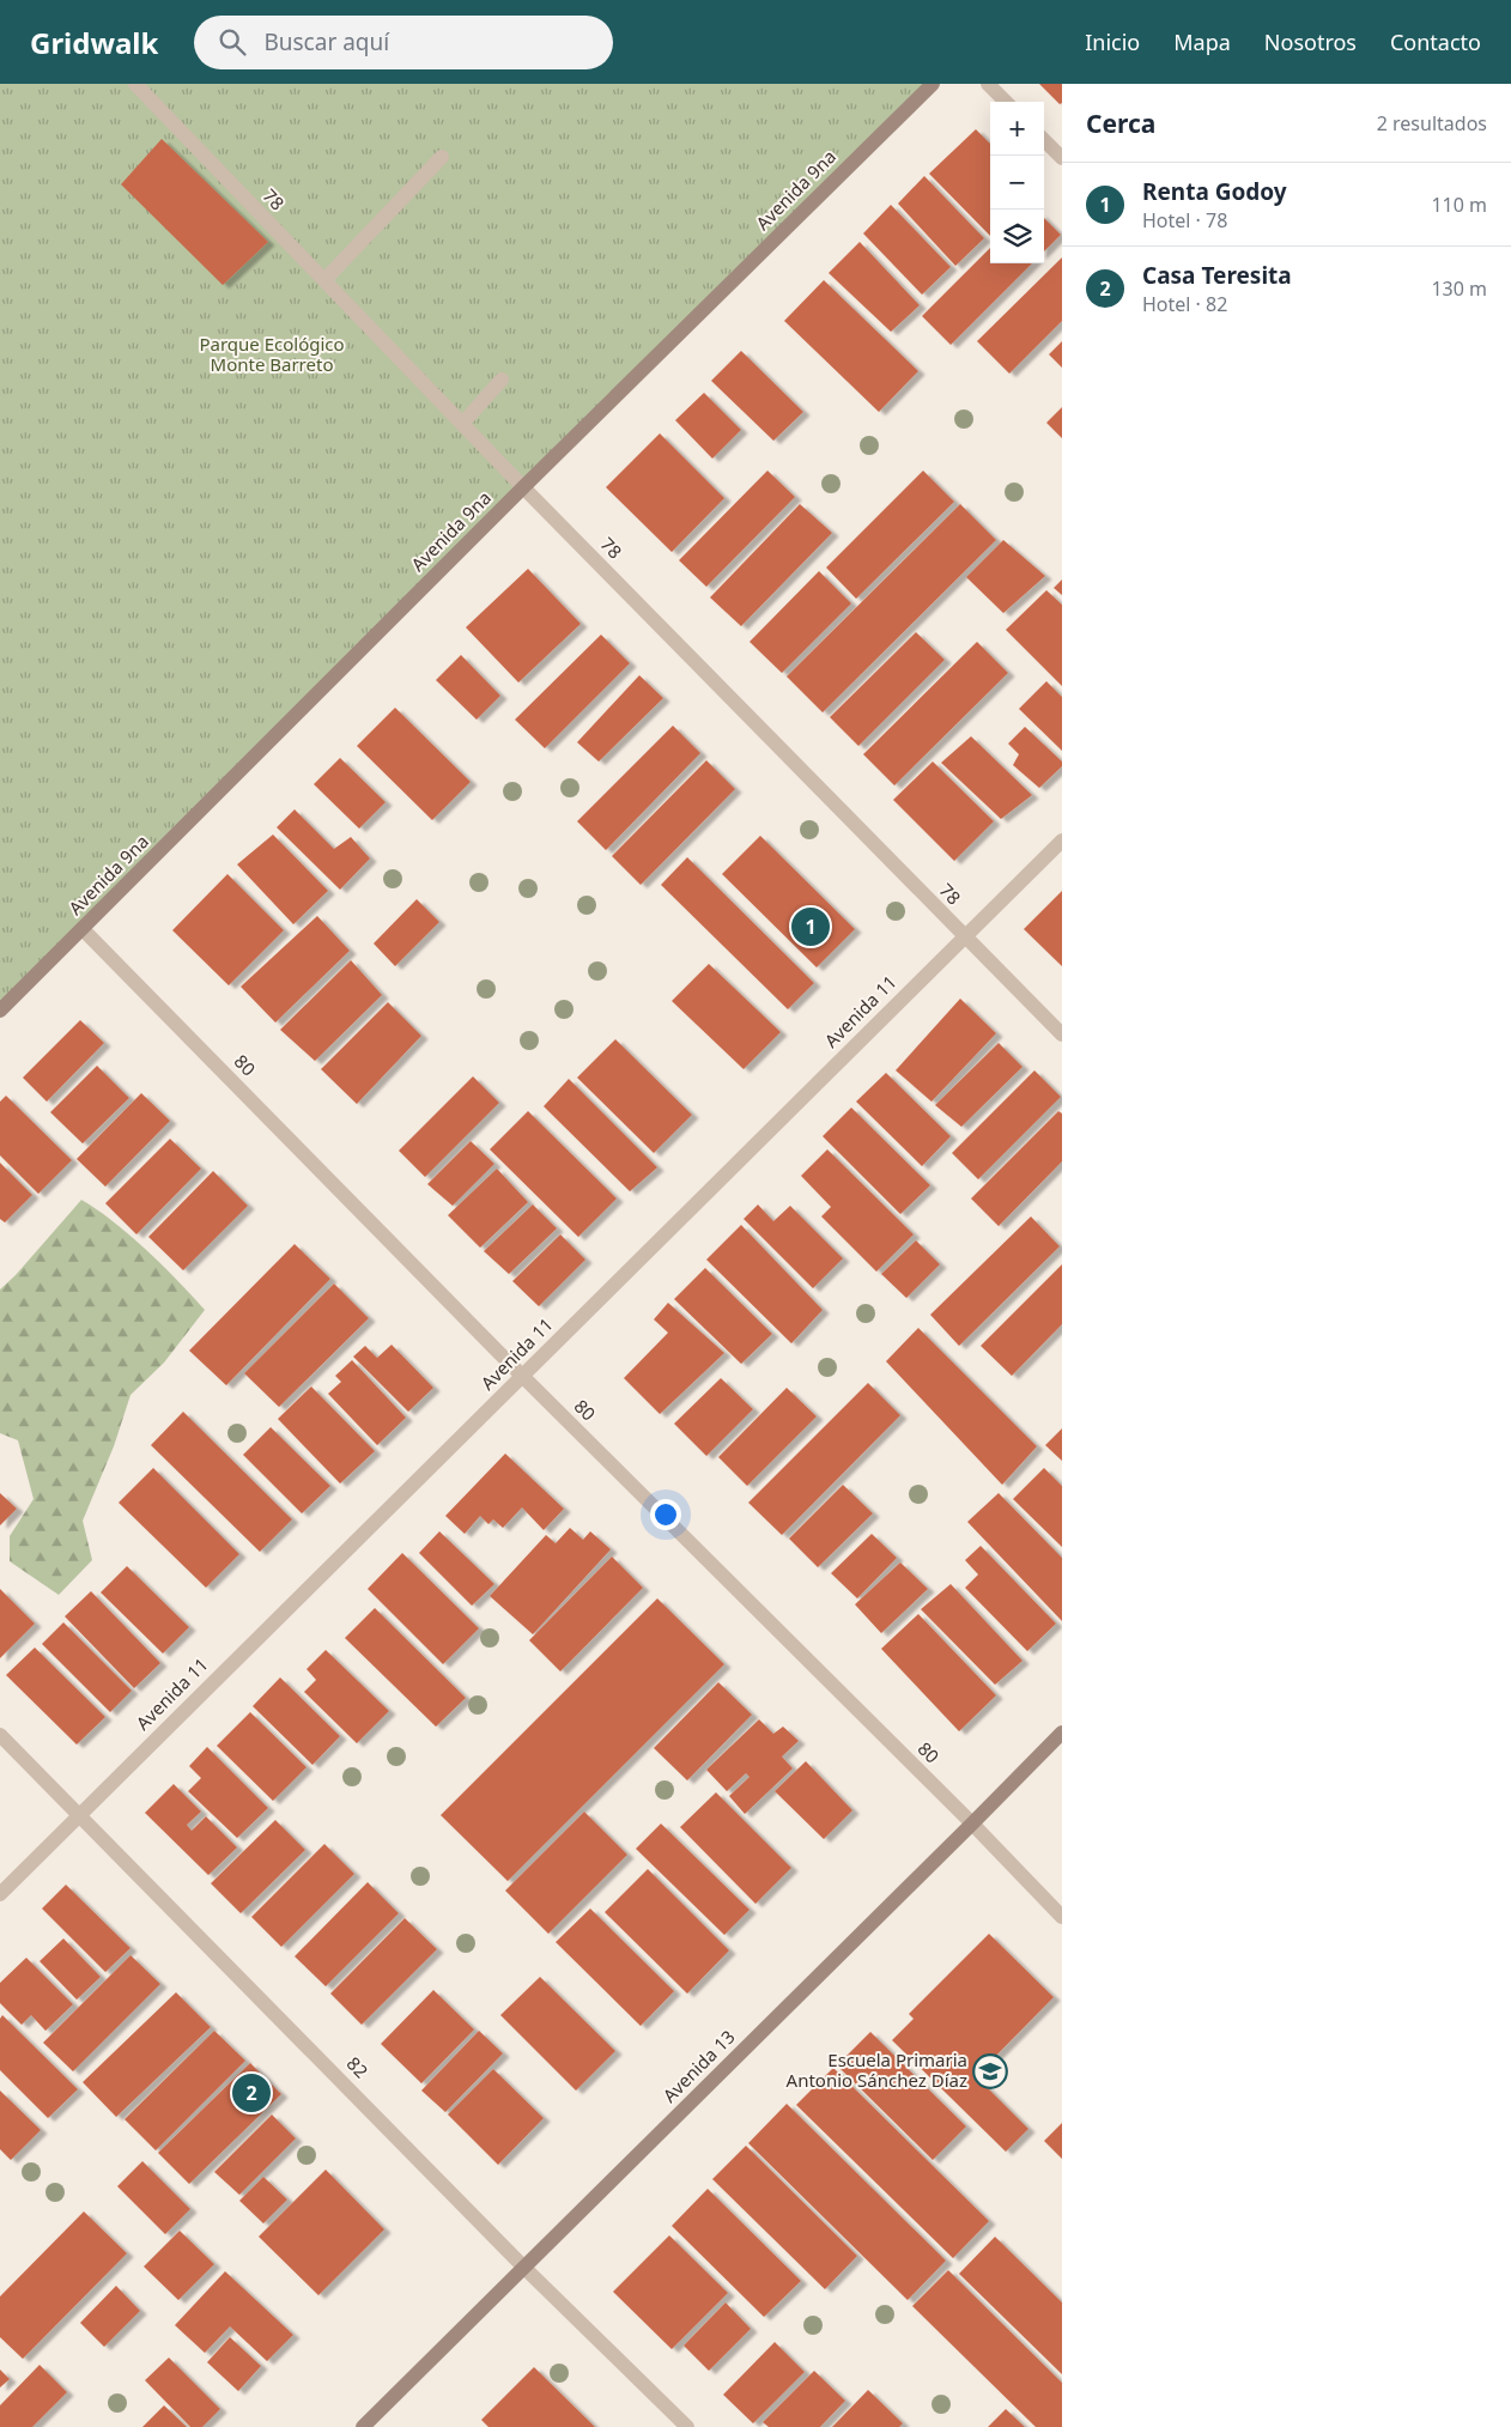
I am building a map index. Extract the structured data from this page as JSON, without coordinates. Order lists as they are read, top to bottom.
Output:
{
  "streets": {
    "street": [
      "Avenida 9na",
      "78",
      "Avenida 11",
      "80",
      "Avenida 13",
      "82"
    ]
  },
  "crossings": [
    ["Avenida 9na", "78"],
    ["Avenida 9na", "80"],
    ["78", "Avenida 11"],
    ["Avenida 11", "80"],
    ["Avenida 11", "82"],
    ["80", "Avenida 13"],
    ["Avenida 13", "82"]
  ],
  "parks": ["Parque Ecológico Monte Barreto"],
  "places": {
    "school or university": ["Escuela Primaria Antonio Sánchez Díaz"]
  },
  "page": {
    "header": "Gridwalk",
    "search": "Buscar aquí",
    "nav": [
      "Inicio",
      "Mapa",
      "Nosotros",
      "Contacto"
    ],
    "heading": ["Cerca", "2 resultados"],
    "map_buttons": ["+", "−"],
    "list": [
      {
        "mark": "1",
        "name": "Renta Godoy",
        "note": "Hotel · 78",
        "value": "110 m"
      },
      {
        "mark": "2",
        "name": "Casa Teresita",
        "note": "Hotel · 82",
        "value": "130 m"
      }
    ],
    "pins": ["1", "2"]
  }
}
